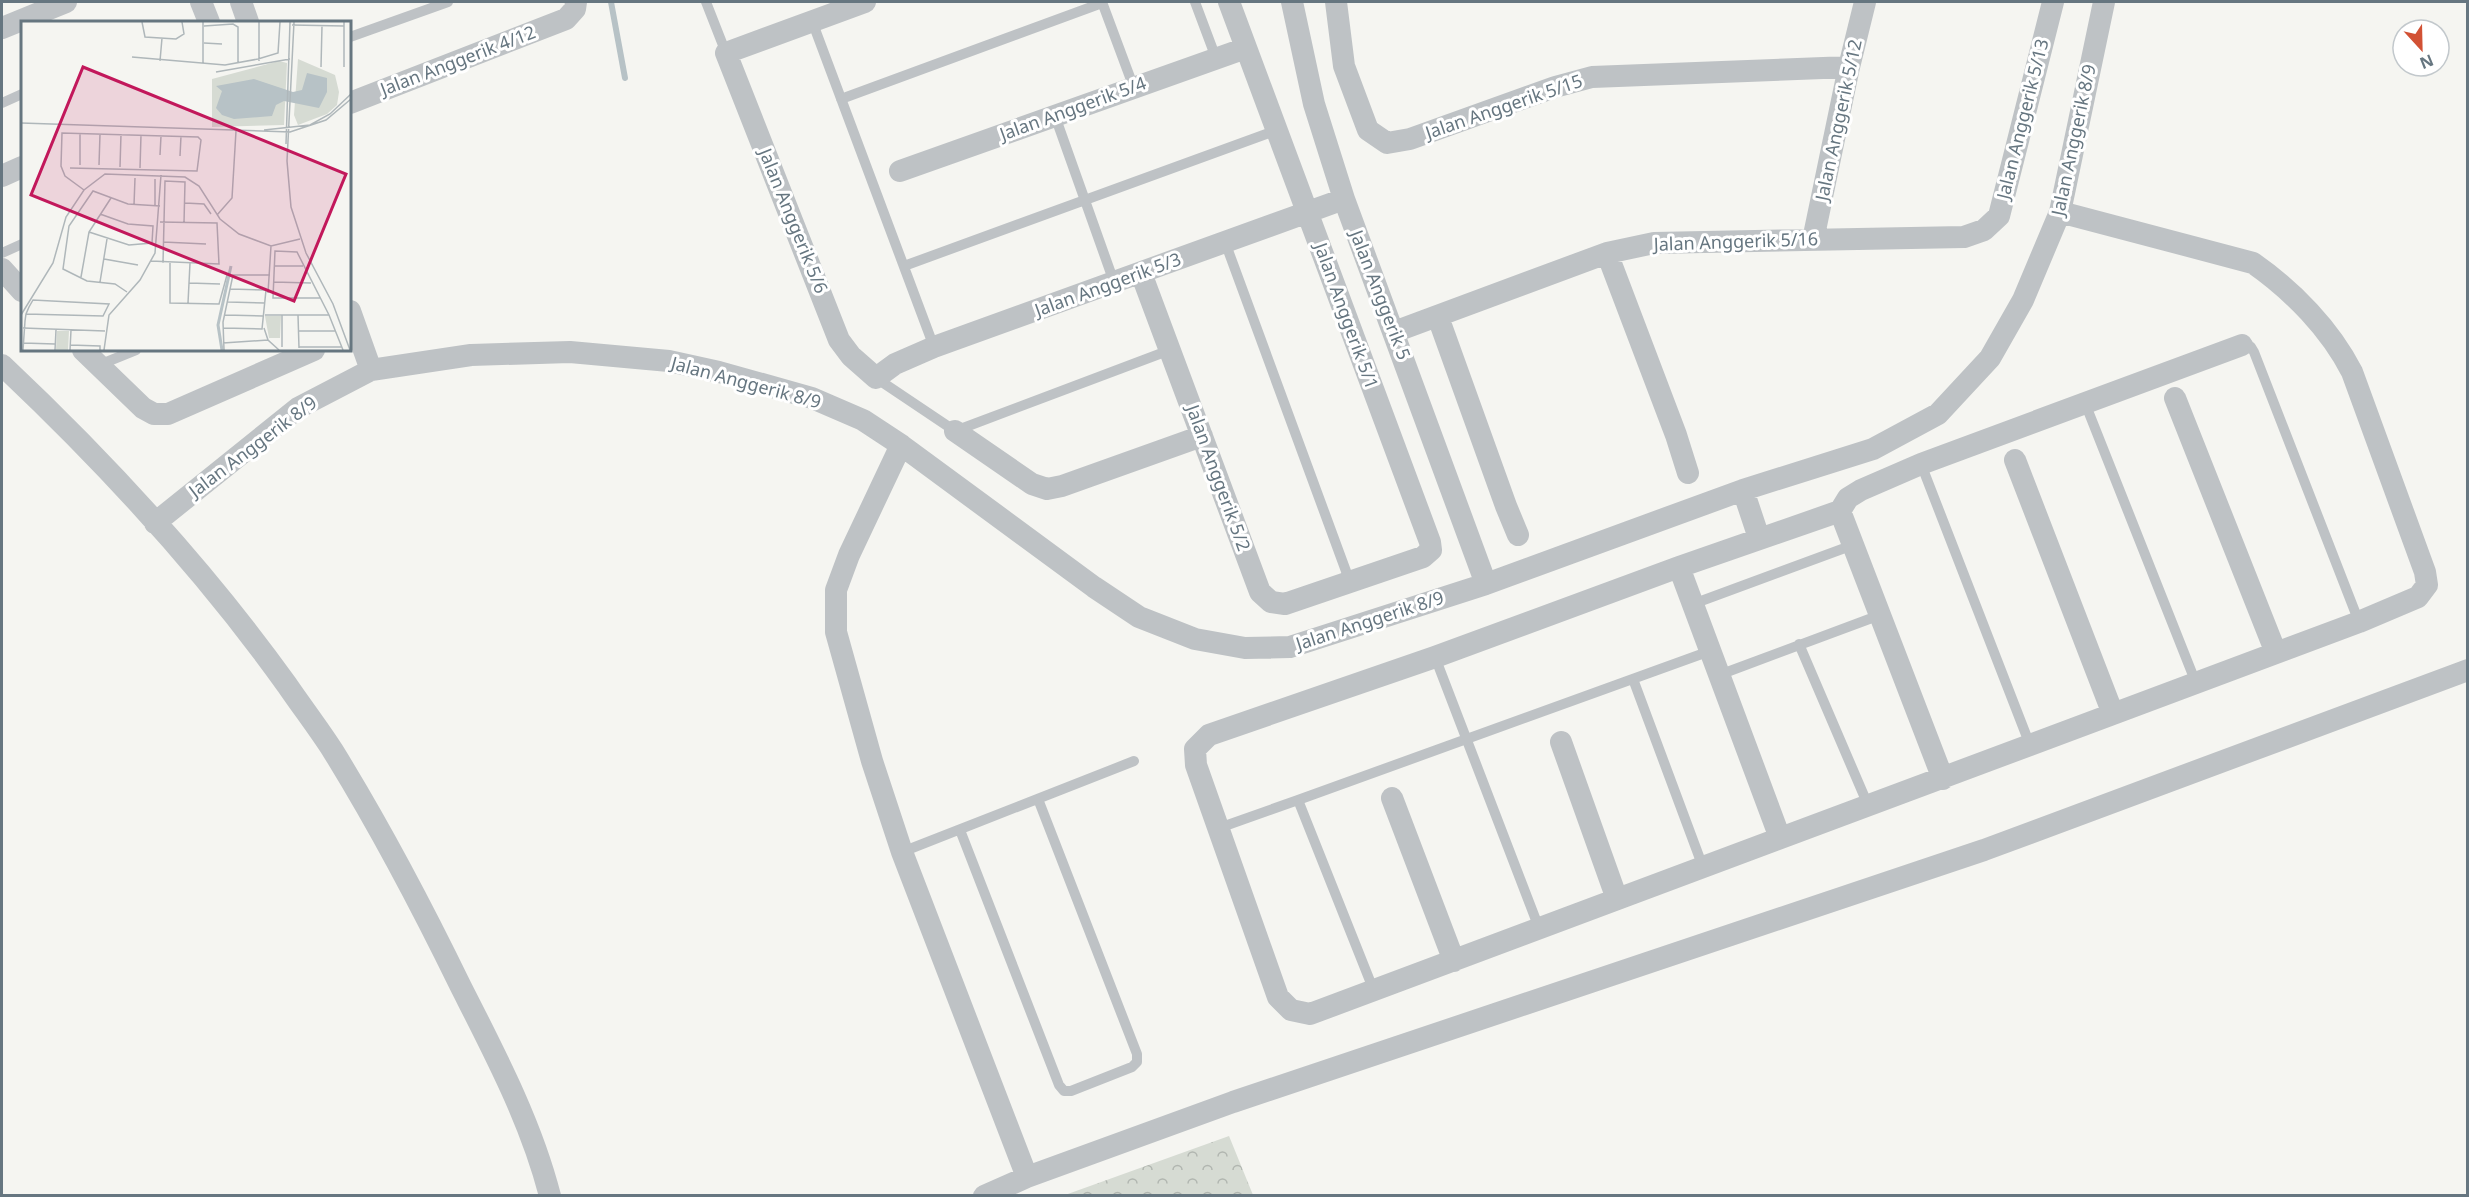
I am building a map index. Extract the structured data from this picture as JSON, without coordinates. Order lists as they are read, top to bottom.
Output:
{
  "streets": {
    "street": [
      "Jalan Anggerik 4/12",
      "Jalan Anggerik 5/15",
      "Jalan Anggerik 5/4",
      "Jalan Anggerik 5/13",
      "Jalan Anggerik 5/12",
      "Jalan Anggerik 8/9",
      "Jalan Anggerik 5/6",
      "Jalan Anggerik 5/16",
      "Jalan Anggerik 5/3",
      "Jalan Anggerik 5",
      "Jalan Anggerik 5/1",
      "Jalan Anggerik 5/2"
    ]
  },
  "crossings": [
    ["Jalan Anggerik 5/15", "Jalan Anggerik 5/12"],
    ["Jalan Anggerik 5/4", "Jalan Anggerik 5/1"],
    ["Jalan Anggerik 5/13", "Jalan Anggerik 5/16"],
    ["Jalan Anggerik 5/12", "Jalan Anggerik 5/16"],
    ["Jalan Anggerik 8/9", "Jalan Anggerik 5"],
    ["Jalan Anggerik 5/6", "Jalan Anggerik 5/3"],
    ["Jalan Anggerik 5/16", "Jalan Anggerik 5"],
    ["Jalan Anggerik 5/3", "Jalan Anggerik 5"],
    ["Jalan Anggerik 5/3", "Jalan Anggerik 5/1"],
    ["Jalan Anggerik 5/3", "Jalan Anggerik 5/2"],
    ["Jalan Anggerik 5/1", "Jalan Anggerik 5/2"]
  ],
  "north": "bottom"
}
